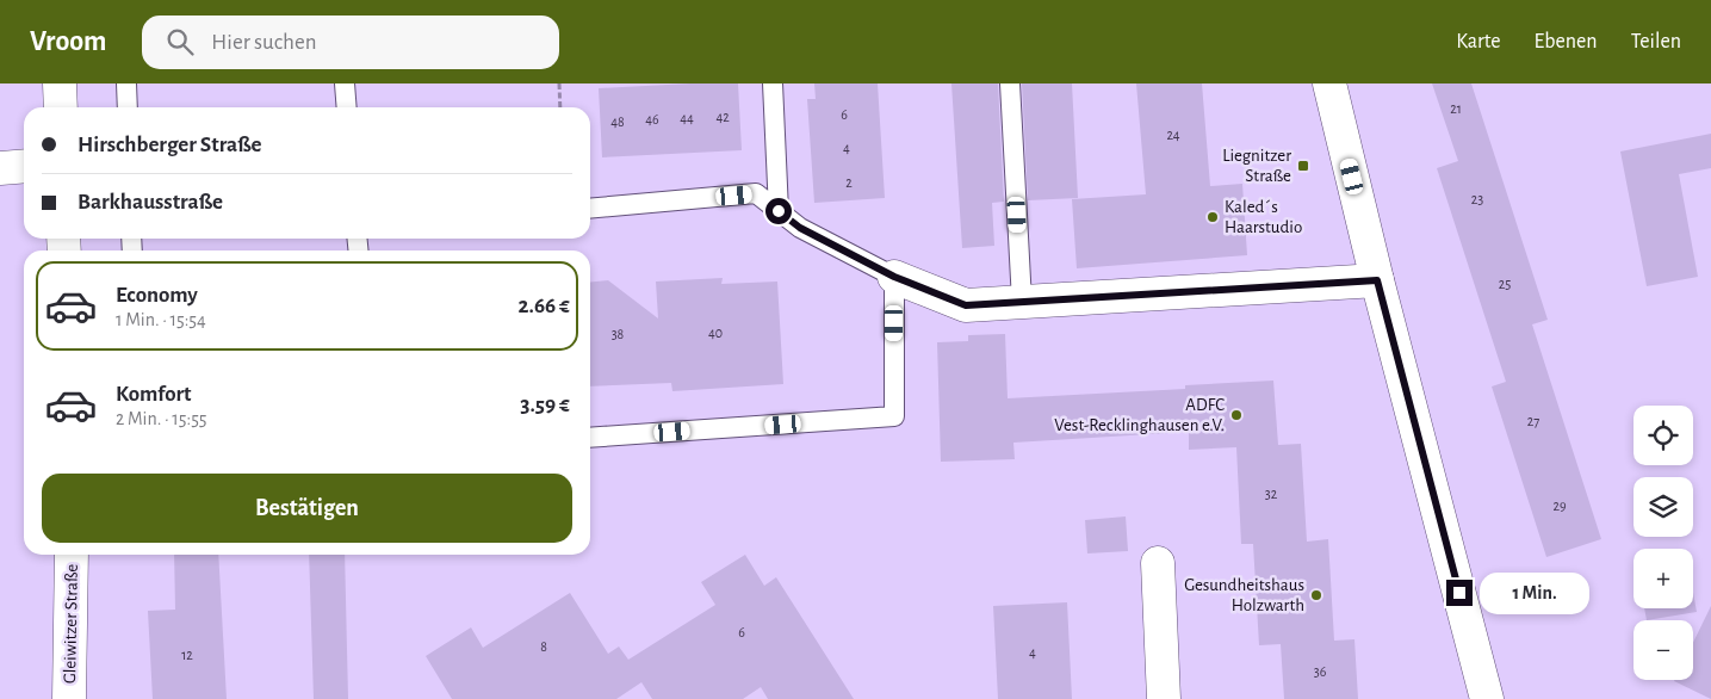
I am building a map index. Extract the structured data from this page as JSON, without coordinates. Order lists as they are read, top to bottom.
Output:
{
  "streets": {
    "street": ["Gleiwitzer Straße"]
  },
  "places": {
    "transit": ["Liegnitzer Straße"],
    "other": ["Kaled´s Haarstudio", "ADFC Vest-Recklinghausen e.V.", "Gesundheitshaus Holzwarth"]
  },
  "house_numbers": [
    "21",
    "6",
    "42",
    "44",
    "46",
    "48",
    "24",
    "4",
    "2",
    "23",
    "25",
    "40",
    "38",
    "27",
    "32",
    "29",
    "6",
    "8",
    "4",
    "12",
    "36"
  ],
  "page": {
    "header": "Vroom",
    "search": "Hier suchen",
    "nav": ["Karte", "Ebenen", "Teilen"],
    "banner": ["Hirschberger Straße", "Barkhausstraße"],
    "list": [
      {
        "name": "Economy",
        "note": "1 Min. · 15:54",
        "value": "2.66 €"
      },
      {
        "name": "Komfort",
        "note": "2 Min. · 15:55",
        "value": "3.59 €"
      }
    ],
    "map_buttons": ["+", "−"],
    "buttons": "Bestätigen",
    "bubble": "1 Min."
  }
}
